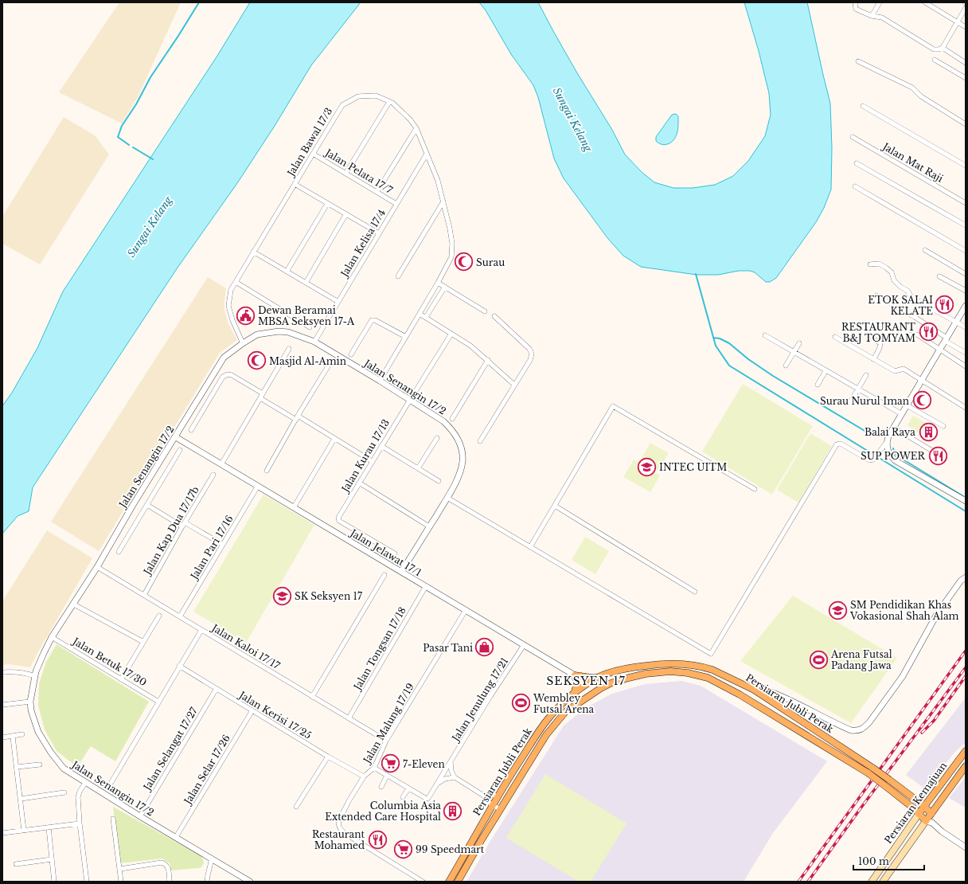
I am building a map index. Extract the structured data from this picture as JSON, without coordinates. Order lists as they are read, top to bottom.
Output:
{
  "streets": {
    "main road": ["Persiaran Jubli Perak", "Persiaran Kemajuan"],
    "street": [
      "Jalan Bawal 17/3",
      "Jalan Mat Raji",
      "Jalan Pelata 17/7",
      "Jalan Kelisa 17/4",
      "Jalan Senangin 17/2",
      "Jalan Kurau 17/13",
      "Jalan Kap Dua 17/17b",
      "Jalan Pari 17/16",
      "Jalan Jelawat 17/1",
      "Jalan Kaloi 17/17",
      "Jalan Tongsan 17/18",
      "Jalan Betuk 17/30",
      "Jalan Jenulung 17/21",
      "Jalan Kerisi 17/25",
      "Jalan Malung 17/19",
      "Jalan Selangat 17/27",
      "Jalan Selar 17/26"
    ]
  },
  "crossings": [
    ["Jalan Bawal 17/3", "Jalan Pelata 17/7"],
    ["Jalan Bawal 17/3", "Jalan Kelisa 17/4"],
    ["Jalan Bawal 17/3", "Jalan Senangin 17/2"],
    ["Jalan Pelata 17/7", "Jalan Kelisa 17/4"],
    ["Jalan Kelisa 17/4", "Jalan Senangin 17/2"],
    ["Jalan Senangin 17/2", "Jalan Kurau 17/13"],
    ["Jalan Senangin 17/2", "Jalan Jelawat 17/1"],
    ["Jalan Senangin 17/2", "Jalan Kaloi 17/17"],
    ["Jalan Senangin 17/2", "Jalan Betuk 17/30"],
    ["Jalan Senangin 17/2", "Jalan Selangat 17/27"],
    ["Jalan Senangin 17/2", "Jalan Selar 17/26"],
    ["Jalan Kap Dua 17/17b", "Jalan Kaloi 17/17"],
    ["Jalan Pari 17/16", "Jalan Jelawat 17/1"],
    ["Jalan Pari 17/16", "Jalan Kaloi 17/17"],
    ["Jalan Jelawat 17/1", "Jalan Tongsan 17/18"],
    ["Jalan Jelawat 17/1", "Jalan Jenulung 17/21"],
    ["Jalan Jelawat 17/1", "Persiaran Jubli Perak"],
    ["Jalan Jelawat 17/1", "Jalan Malung 17/19"],
    ["Jalan Kaloi 17/17", "Jalan Tongsan 17/18"],
    ["Jalan Kaloi 17/17", "Jalan Malung 17/19"],
    ["Persiaran Jubli Perak", "Persiaran Kemajuan"],
    ["Jalan Kerisi 17/25", "Jalan Malung 17/19"],
    ["Jalan Kerisi 17/25", "Jalan Selangat 17/27"],
    ["Jalan Kerisi 17/25", "Jalan Selar 17/26"]
  ],
  "districts": ["SEKSYEN 17"],
  "water": ["Sungai Kelang"],
  "places": {
    "mosque": ["Surau", "Masjid Al-Amin", "Surau Nurul Iman"],
    "restaurant": [
      "ETOK SALAI KELATE",
      "RESTAURANT B&J TOMYAM",
      "SUP POWER",
      "Restaurant Mohamed"
    ],
    "public building": ["Dewan Beramai MBSA Seksyen 17-A"],
    "building": ["Balai Raya", "Columbia Asia Extended Care Hospital"],
    "school or university": ["INTEC UITM", "SK Seksyen 17", "SM Pendidikan Khas Vokasional Shah Alam"],
    "shop": ["Pasar Tani"],
    "sports": ["Arena Futsal Padang Jawa", "Wembley Futsal Arena"],
    "supermarket": ["7-Eleven", "99 Speedmart"]
  },
  "scale_bar": "100 m"
}
